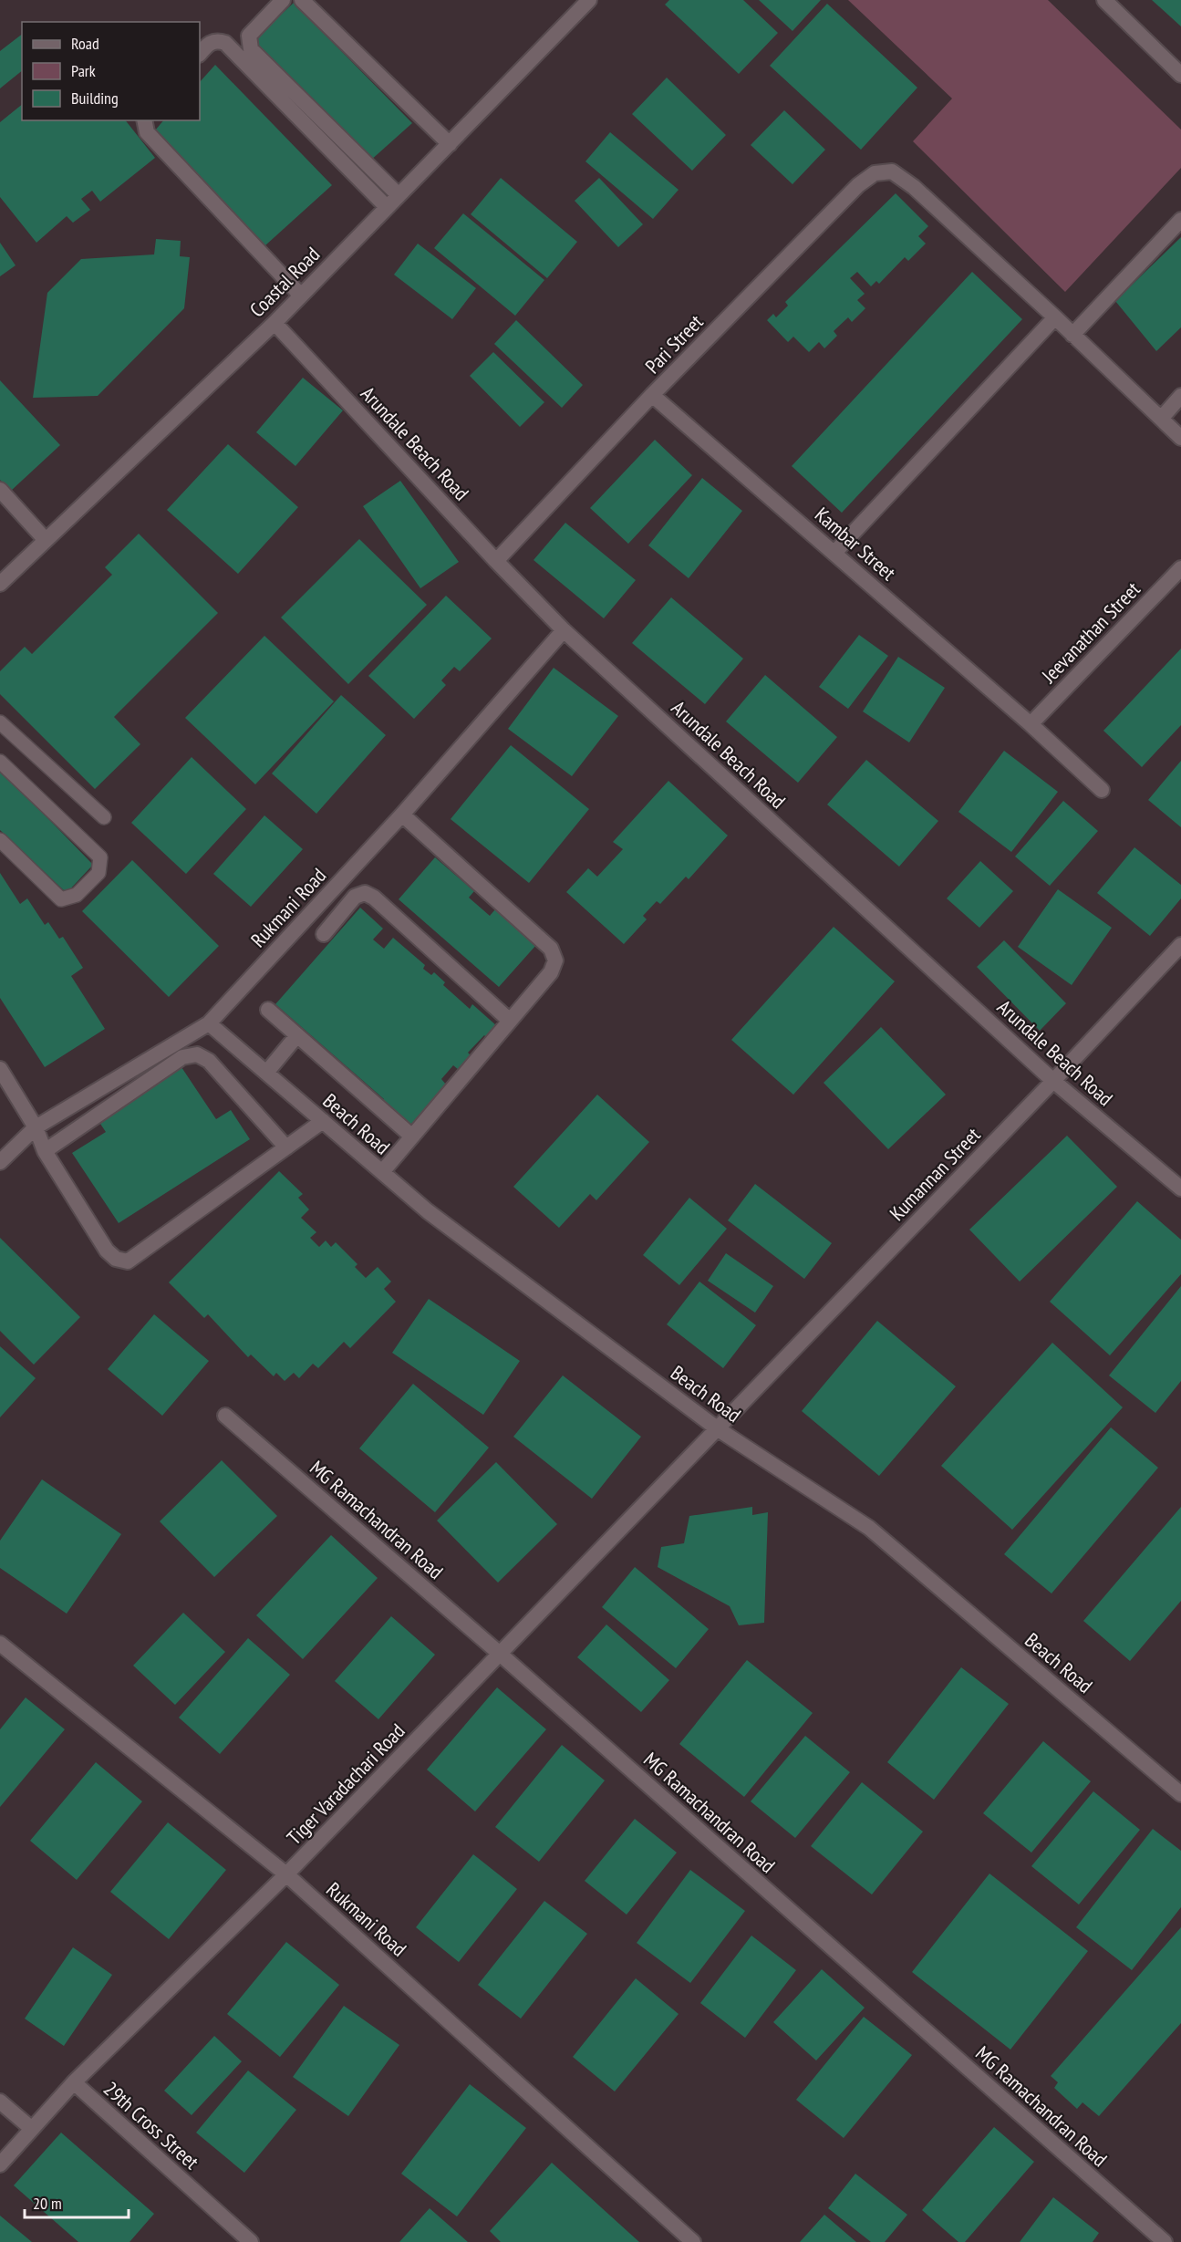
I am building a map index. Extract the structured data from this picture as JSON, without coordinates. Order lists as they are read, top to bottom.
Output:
{
  "streets": {
    "street": [
      "Coastal Road",
      "Pari Street",
      "Arundale Beach Road",
      "Kambar Street",
      "Jeevanathan Street",
      "Rukmani Road",
      "Beach Road",
      "Kumannan Street",
      "MG Ramachandran Road",
      "Tiger Varadachari Road",
      "29th Cross Street"
    ]
  },
  "crossings": [
    ["Coastal Road", "Arundale Beach Road"],
    ["Pari Street", "Arundale Beach Road"],
    ["Pari Street", "Kambar Street"],
    ["Arundale Beach Road", "Rukmani Road"],
    ["Arundale Beach Road", "Kumannan Street"],
    ["Kambar Street", "Jeevanathan Street"],
    ["Rukmani Road", "Beach Road"],
    ["Rukmani Road", "Tiger Varadachari Road"],
    ["Beach Road", "Kumannan Street"],
    ["Beach Road", "Tiger Varadachari Road"],
    ["Kumannan Street", "Tiger Varadachari Road"],
    ["MG Ramachandran Road", "Tiger Varadachari Road"],
    ["Tiger Varadachari Road", "29th Cross Street"]
  ],
  "legend": ["Road", "Park", "Building"],
  "scale_bar": "20 m"
}
